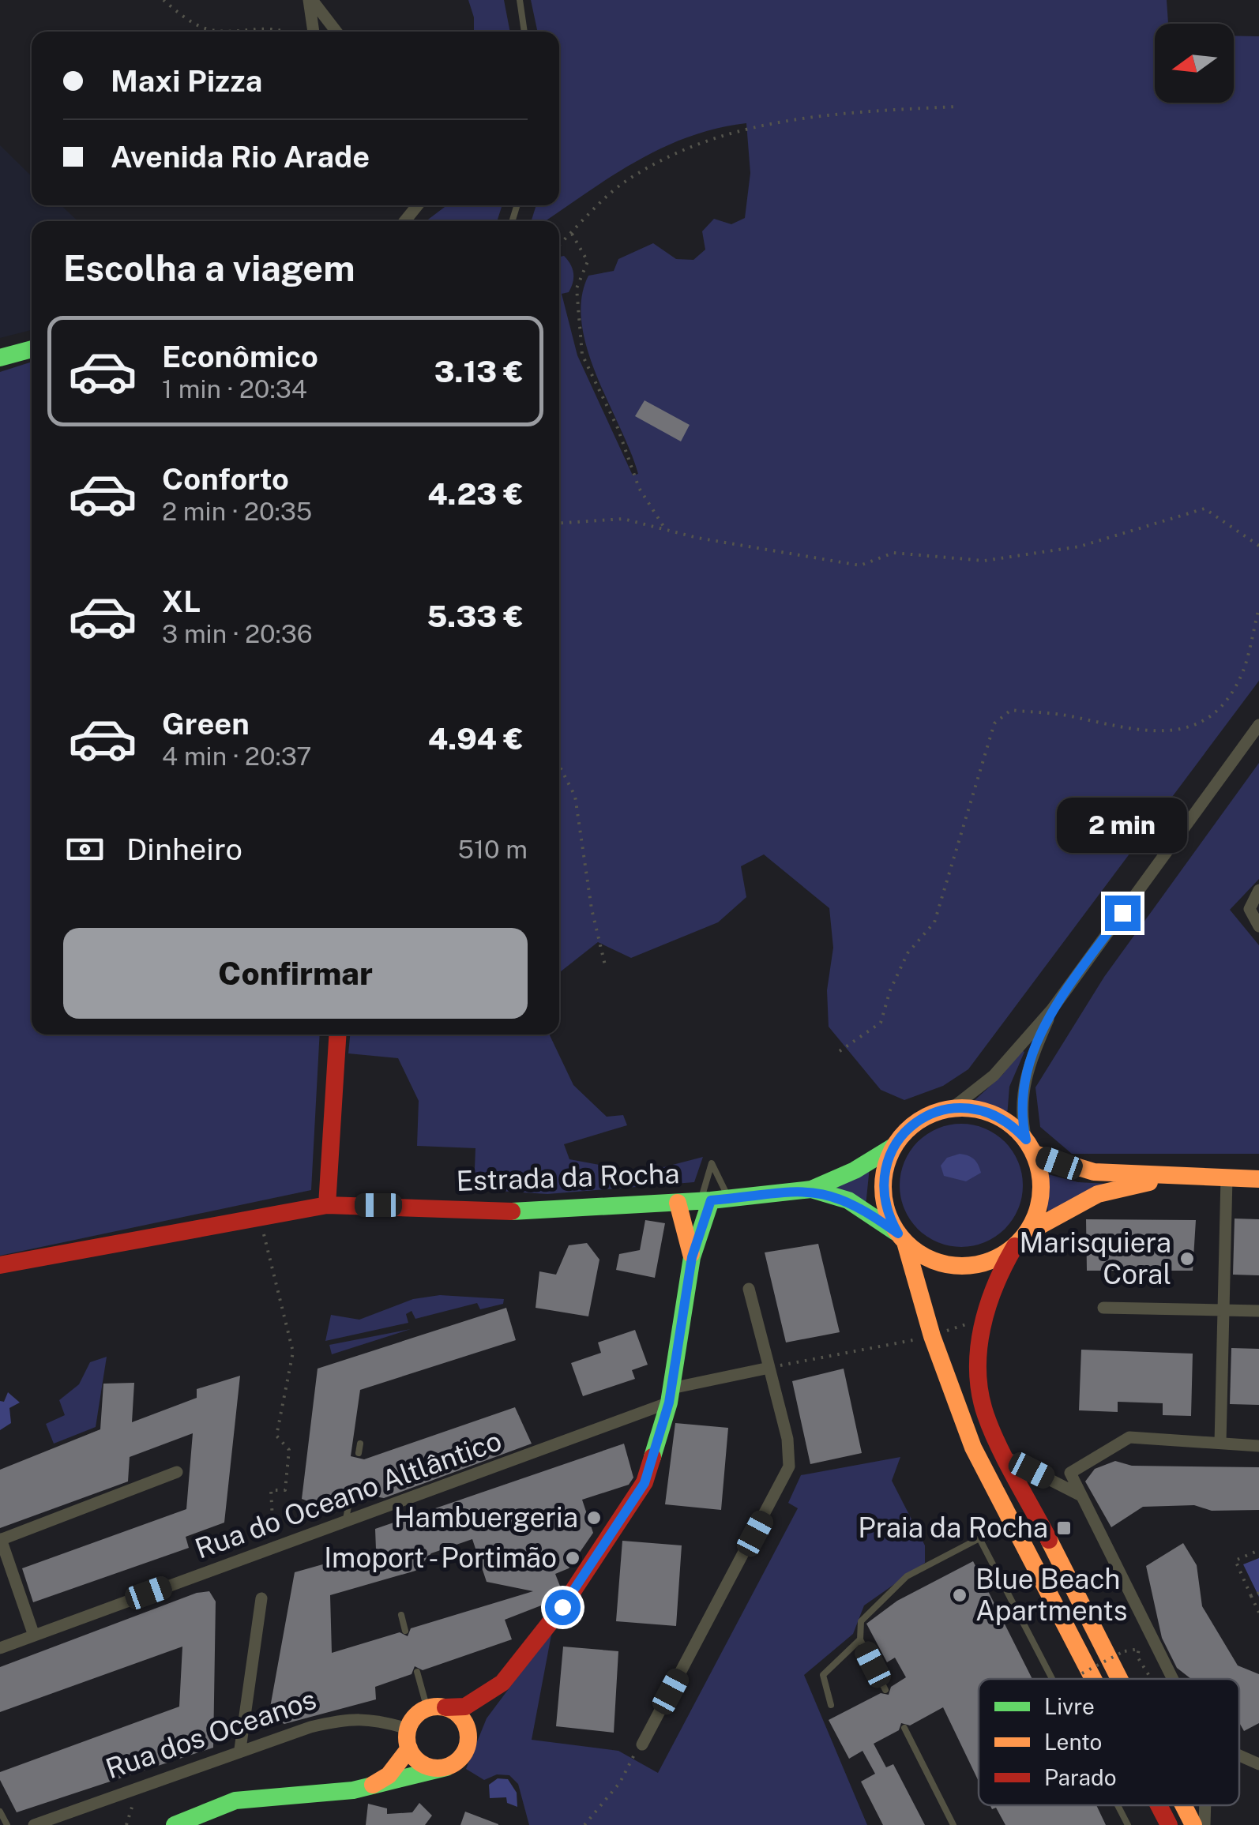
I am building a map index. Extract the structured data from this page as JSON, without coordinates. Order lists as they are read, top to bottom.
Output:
{
  "streets": {
    "street": ["Estrada da Rocha", "Rua do Oceano Altlântico", "Rua dos Oceanos"]
  },
  "places": {
    "other": [
      "Marisquiera Coral",
      "Hambuergeria",
      "Imoport - Portimão",
      "Blue Beach Apartments"
    ],
    "transit": ["Praia da Rocha"]
  },
  "legend": ["Livre", "Lento", "Parado"],
  "north": "left",
  "page": {
    "banner": ["Maxi Pizza", "Avenida Rio Arade"],
    "heading": "Escolha a viagem",
    "list": [
      {
        "name": "Econômico",
        "note": "1 min · 20:34",
        "value": "3.13 €"
      },
      {
        "name": "Conforto",
        "note": "2 min · 20:35",
        "value": "4.23 €"
      },
      {
        "name": "XL",
        "note": "3 min · 20:36",
        "value": "5.33 €"
      },
      {
        "name": "Green",
        "note": "4 min · 20:37",
        "value": "4.94 €"
      }
    ],
    "bubble": "2 min",
    "pay": ["Dinheiro", "510 m"],
    "buttons": "Confirmar"
  }
}
